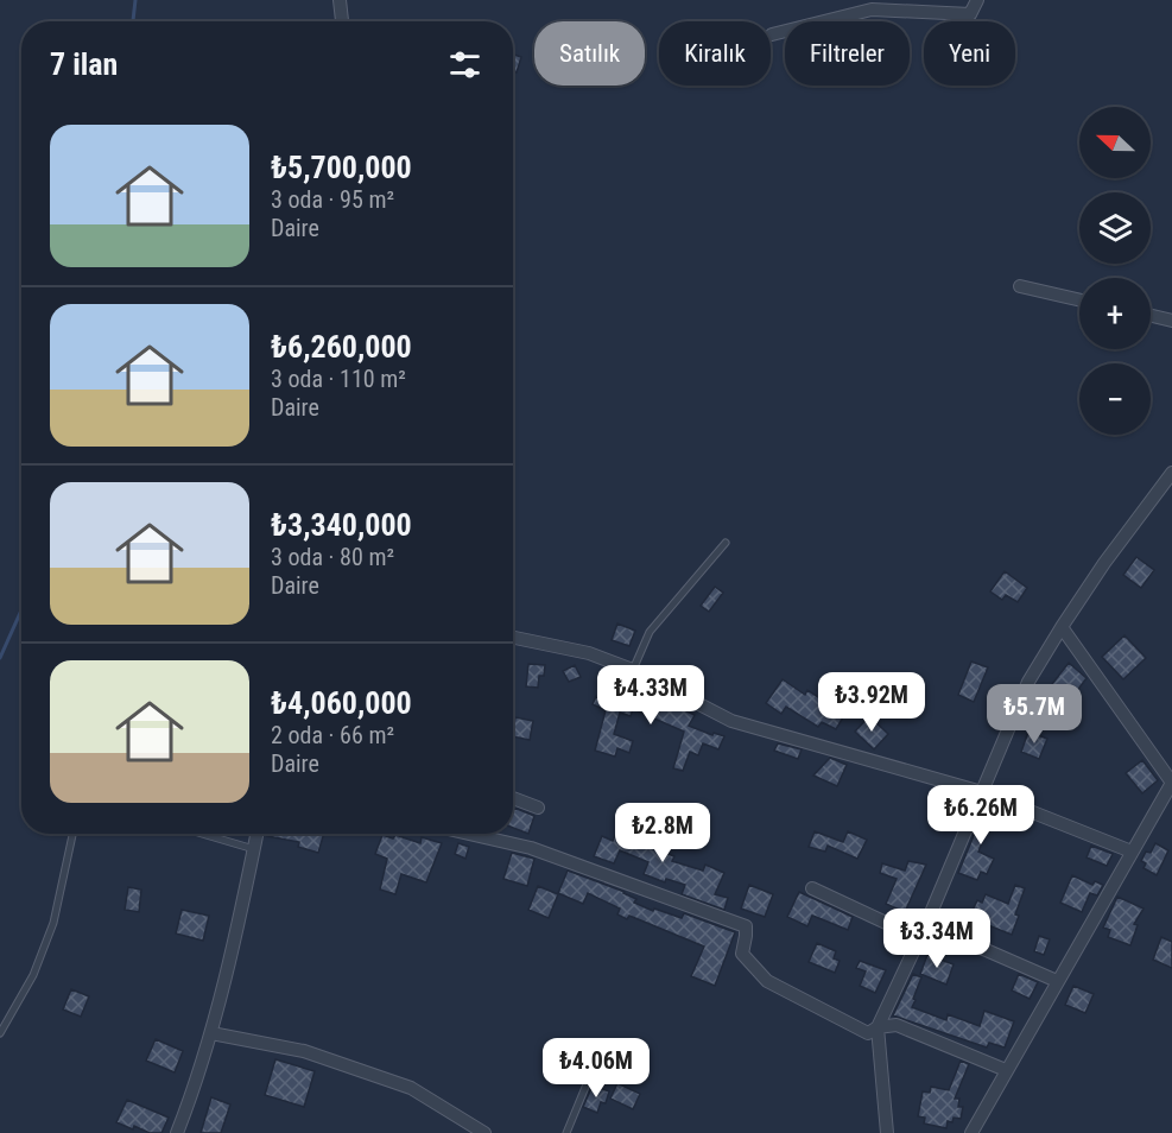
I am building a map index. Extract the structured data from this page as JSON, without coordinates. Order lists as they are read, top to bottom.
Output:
{
  "north": "left",
  "page": {
    "chip": [
      "Satılık",
      "Kiralık",
      "Filtreler",
      "Yeni"
    ],
    "heading": "7 ilan",
    "map_buttons": ["+", "−"],
    "list": [
      {
        "name": "₺5,700,000",
        "note": "3 oda · 95 m² · Daire"
      },
      {
        "name": "₺6,260,000",
        "note": "3 oda · 110 m² · Daire"
      },
      {
        "name": "₺3,340,000",
        "note": "3 oda · 80 m² · Daire"
      },
      {
        "name": "₺4,060,000",
        "note": "2 oda · 66 m² · Daire"
      }
    ],
    "price": [
      "₺4.33M",
      "₺3.92M",
      "₺5.7M",
      "₺6.26M",
      "₺2.8M",
      "₺3.34M",
      "₺4.06M"
    ]
  }
}
